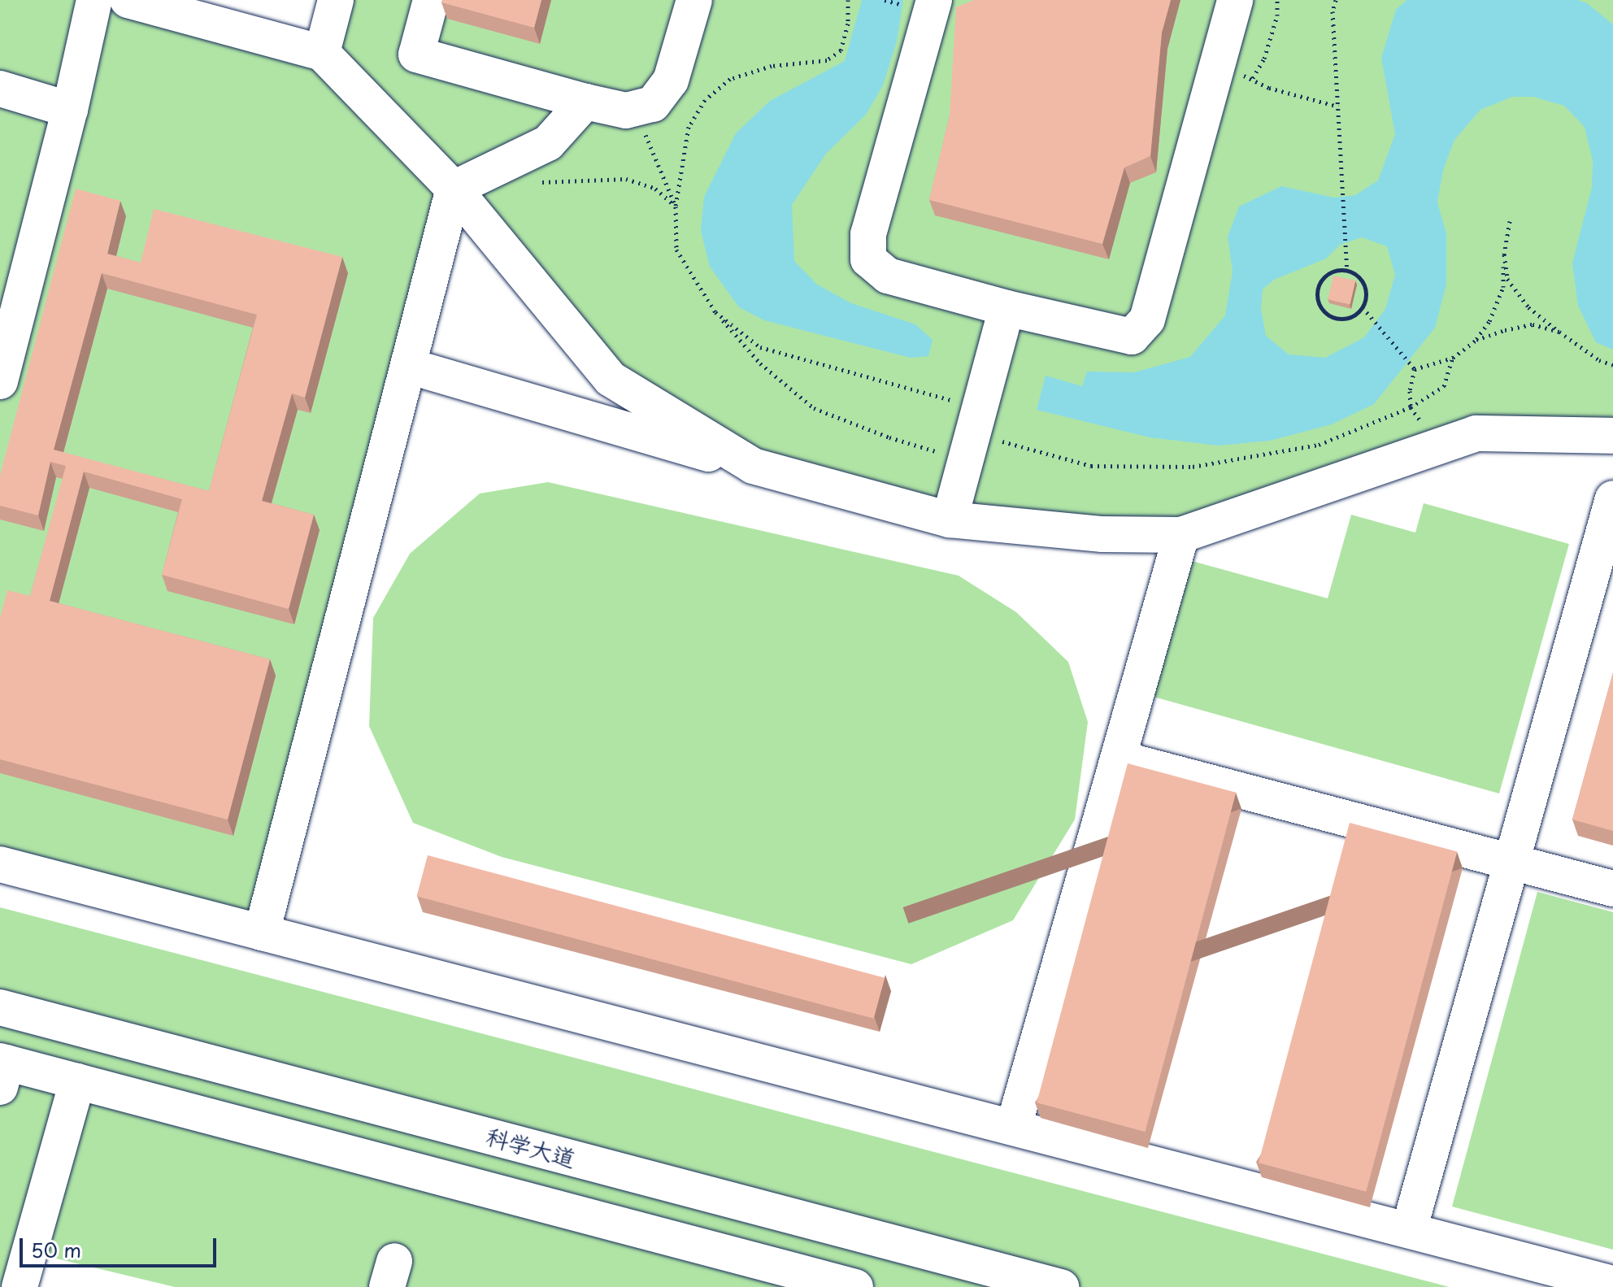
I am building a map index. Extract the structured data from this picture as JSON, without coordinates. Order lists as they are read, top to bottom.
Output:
{
  "streets": {
    "main road": ["科学大道"]
  },
  "scale_bar": "50 m"
}
